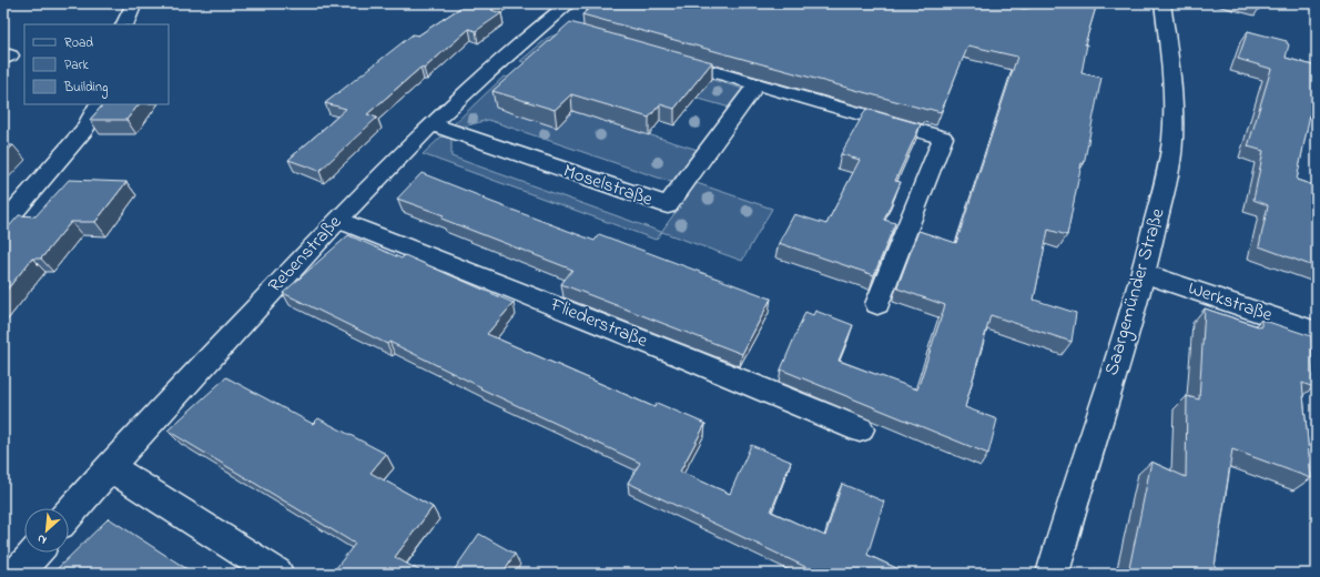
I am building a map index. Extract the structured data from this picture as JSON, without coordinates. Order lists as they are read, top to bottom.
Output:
{
  "streets": {
    "street": [
      "Moselstraße",
      "Rebenstraße",
      "Saargemünder Straße",
      "Werkstraße",
      "Fliederstraße"
    ]
  },
  "crossings": [
    ["Moselstraße", "Rebenstraße"],
    ["Rebenstraße", "Fliederstraße"],
    ["Saargemünder Straße", "Werkstraße"]
  ],
  "legend": ["Road", "Park", "Building"],
  "north": "bottom left"
}
